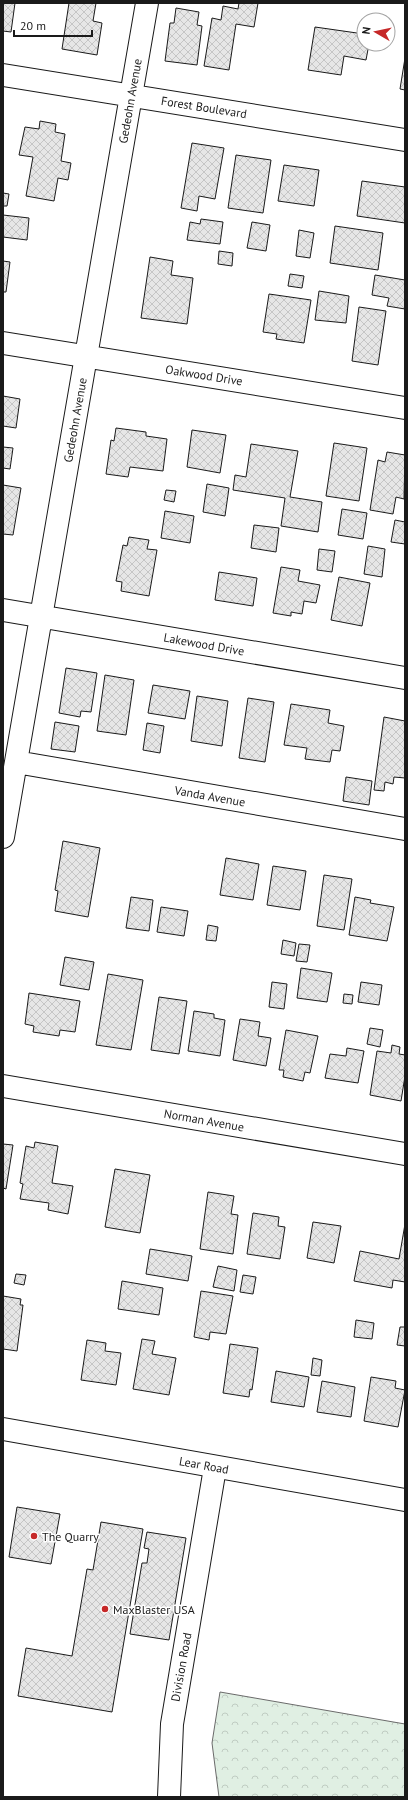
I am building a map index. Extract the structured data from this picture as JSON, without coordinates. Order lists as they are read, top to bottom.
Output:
{
  "streets": {
    "street": [
      "Gedeohn Avenue",
      "Forest Boulevard",
      "Oakwood Drive",
      "Lakewood Drive",
      "Vanda Avenue",
      "Norman Avenue",
      "Lear Road",
      "Division Road"
    ]
  },
  "crossings": [
    ["Gedeohn Avenue", "Forest Boulevard"],
    ["Gedeohn Avenue", "Oakwood Drive"],
    ["Gedeohn Avenue", "Lakewood Drive"],
    ["Gedeohn Avenue", "Vanda Avenue"],
    ["Lear Road", "Division Road"]
  ],
  "places": ["The Quarry", "MaxBlaster USA"],
  "scale_bar": "20 m",
  "north": "left"
}
